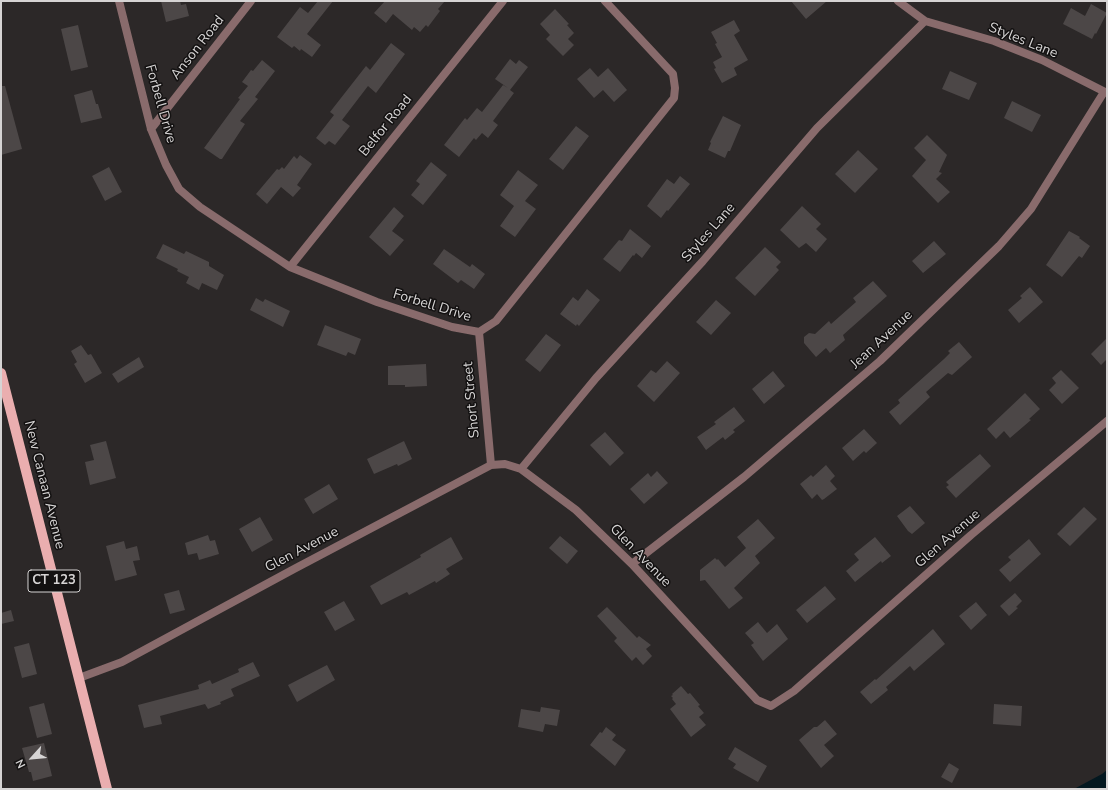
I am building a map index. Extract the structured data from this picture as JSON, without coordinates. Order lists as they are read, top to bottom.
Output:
{
  "streets": {
    "main road": ["New Canaan Avenue", "CT 123"],
    "street": [
      "Styles Lane",
      "Anson Road",
      "Forbell Drive",
      "Belfor Road",
      "Jean Avenue",
      "Short Street",
      "Glen Avenue"
    ]
  },
  "crossings": [
    ["Styles Lane", "Jean Avenue"],
    ["Styles Lane", "Glen Avenue"],
    ["Anson Road", "Forbell Drive"],
    ["Forbell Drive", "Belfor Road"],
    ["Forbell Drive", "Short Street"],
    ["Jean Avenue", "Glen Avenue"],
    ["Short Street", "Glen Avenue"],
    ["New Canaan Avenue", "Glen Avenue"]
  ],
  "north": "bottom left"
}
